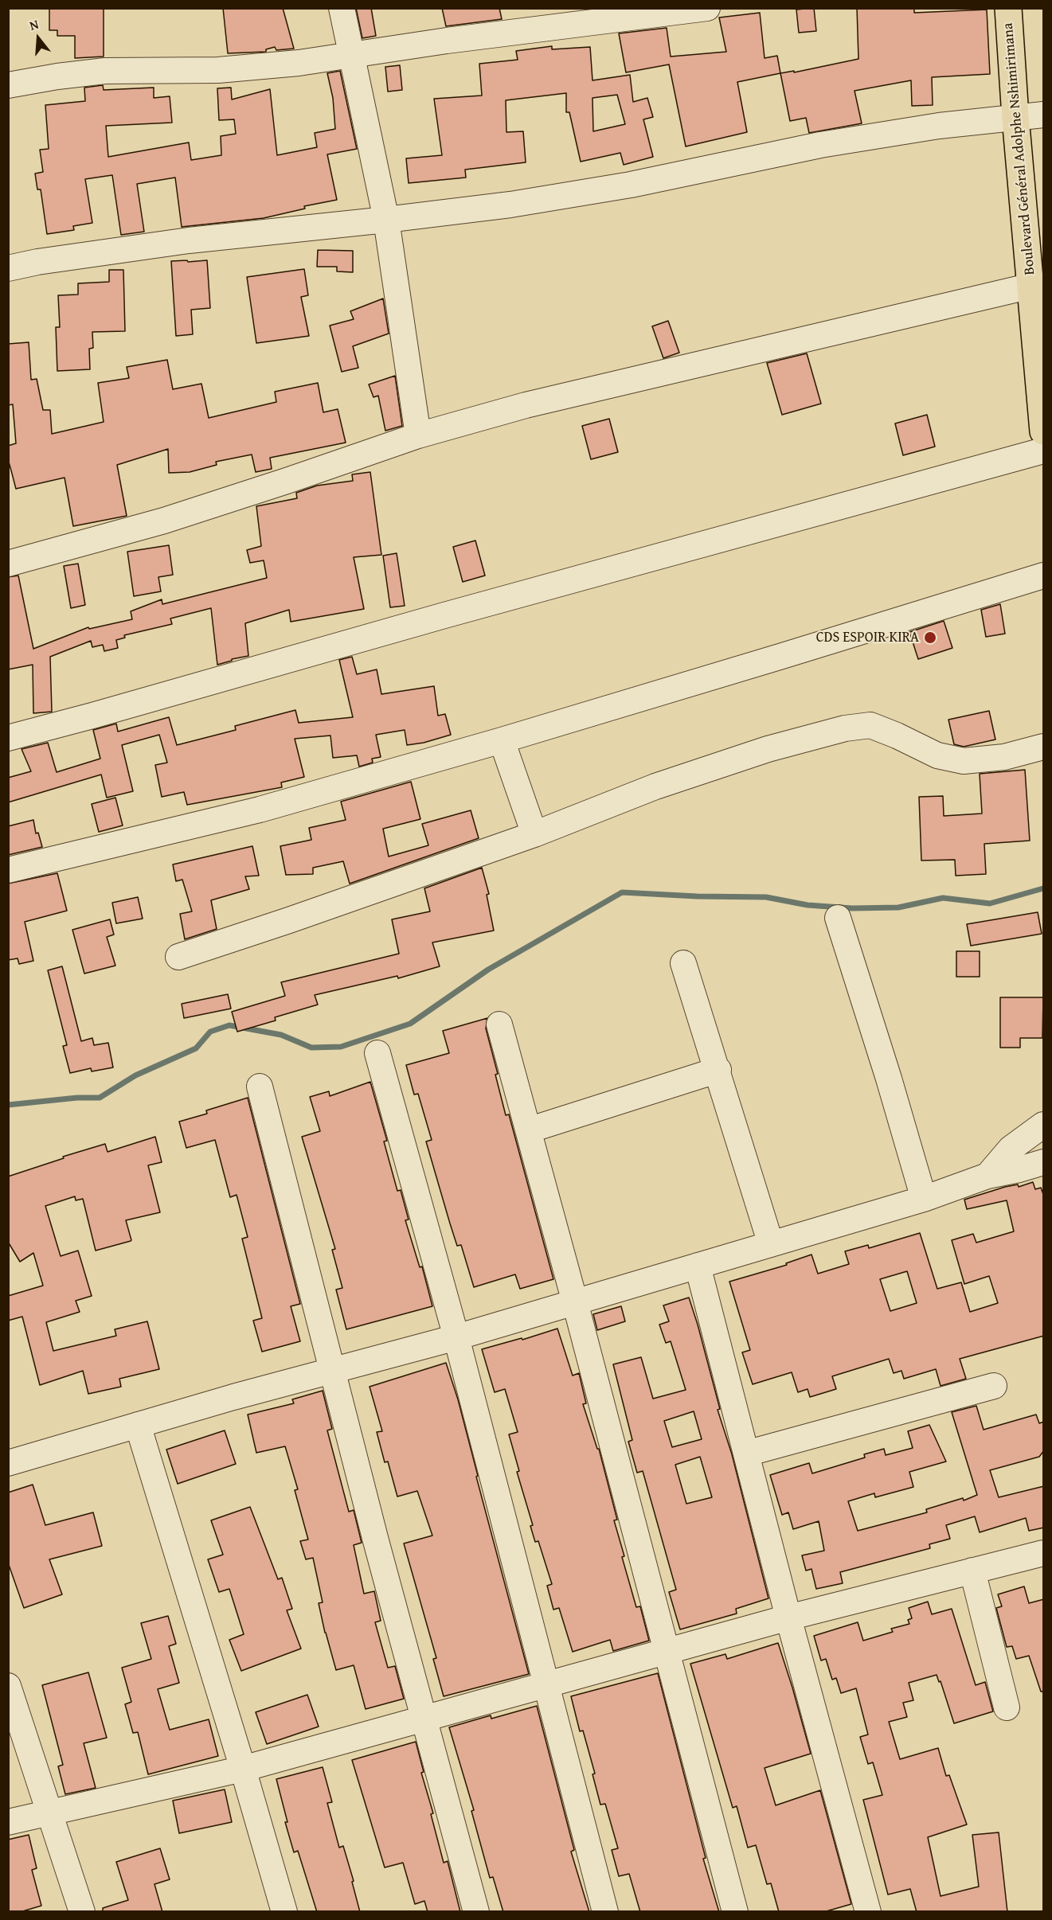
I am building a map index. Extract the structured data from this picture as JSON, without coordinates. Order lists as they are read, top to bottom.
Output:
{
  "streets": {
    "main road": ["Boulevard Général Adolphe Nshimirimana"]
  },
  "places": ["CDS ESPOIR KIRA"],
  "north": "top"
}
